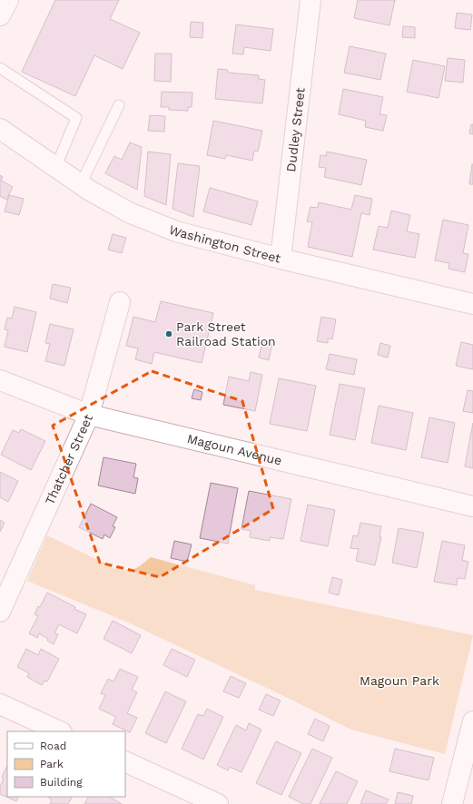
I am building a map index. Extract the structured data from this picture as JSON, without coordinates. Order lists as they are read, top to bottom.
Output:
{
  "streets": {
    "street": [
      "Dudley Street",
      "Washington Street",
      "Magoun Avenue",
      "Thatcher Street"
    ]
  },
  "crossings": [
    ["Dudley Street", "Washington Street"],
    ["Magoun Avenue", "Thatcher Street"]
  ],
  "parks": ["Magoun Park"],
  "places": ["Park Street Railroad Station"],
  "legend": ["Road", "Park", "Building"]
}
